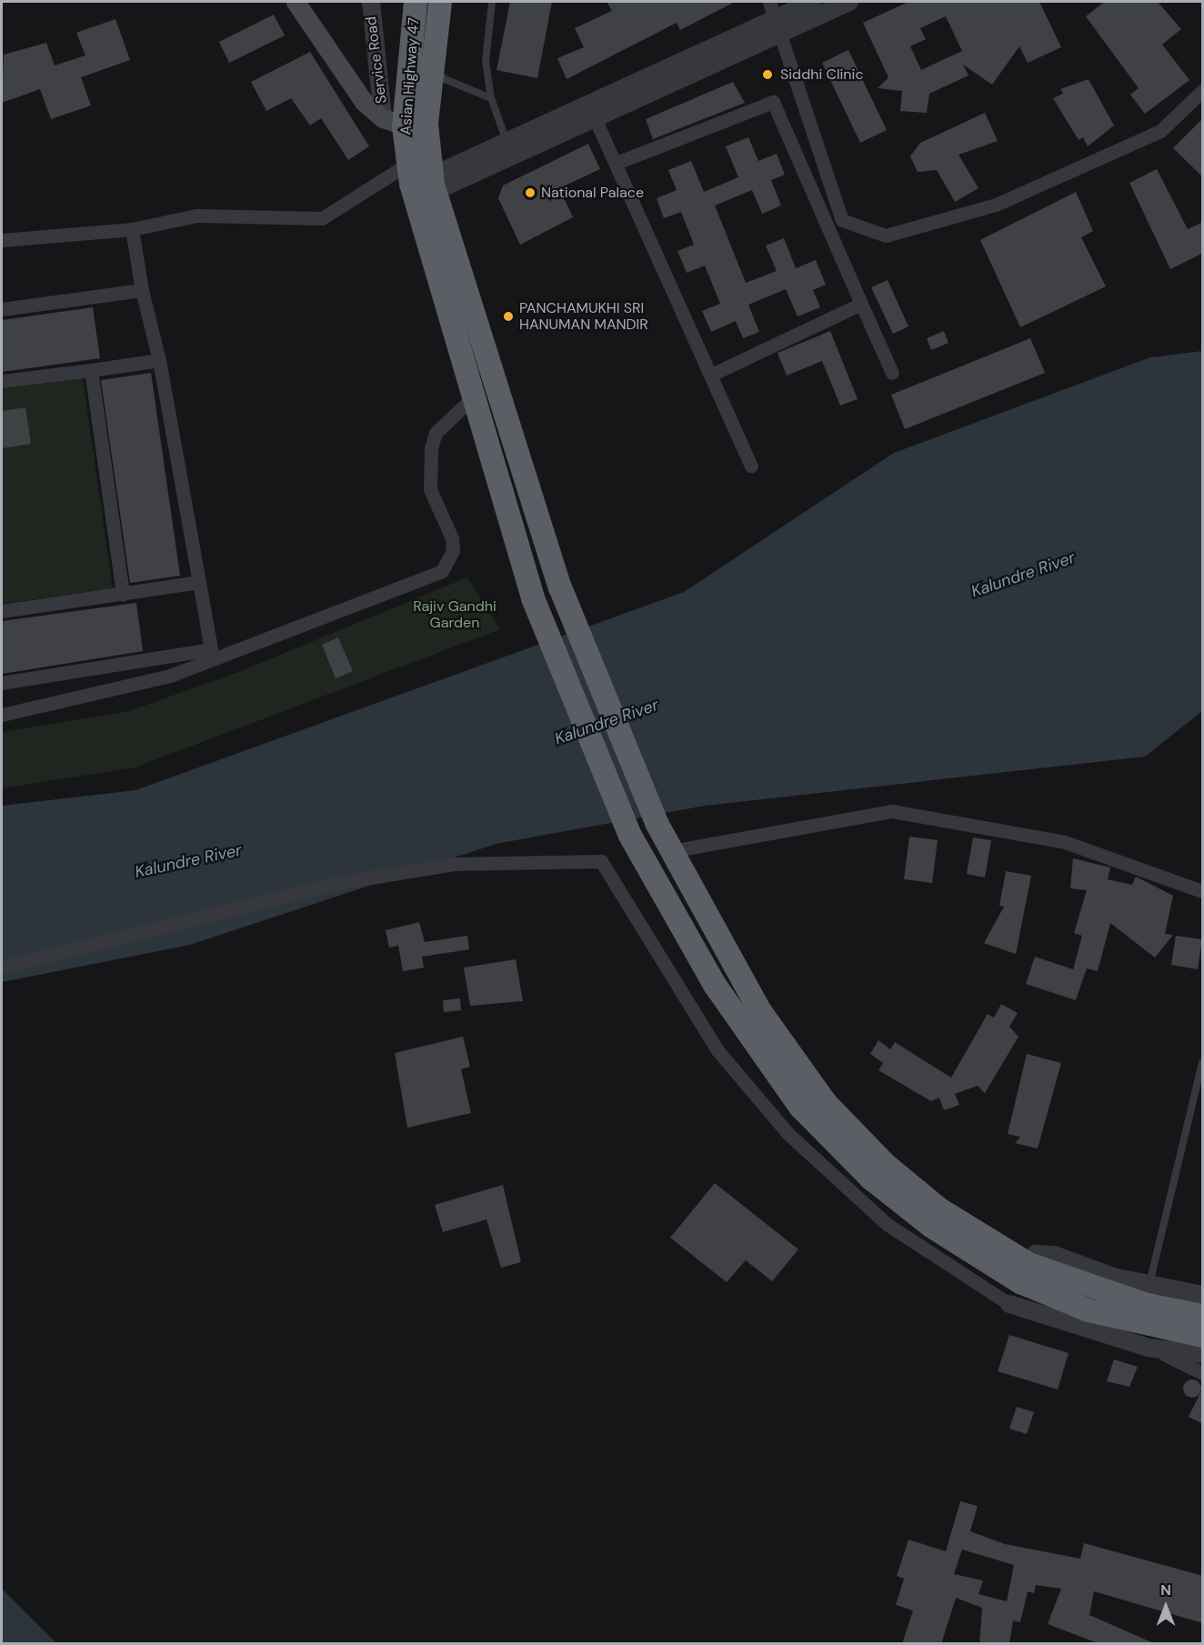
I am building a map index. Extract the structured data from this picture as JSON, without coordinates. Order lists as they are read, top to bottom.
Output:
{
  "streets": {
    "highway": ["Asian Highway 47"],
    "street": ["Service Road"]
  },
  "crossings": [
    ["Service Road", "Asian Highway 47"]
  ],
  "water": ["Kalundre River"],
  "parks": ["Rajiv Gandhi Garden"],
  "places": ["Siddhi Clinic", "National Palace", "PANCHAMUKHI SRI HANUMAN MANDIR"],
  "north": "top"
}
